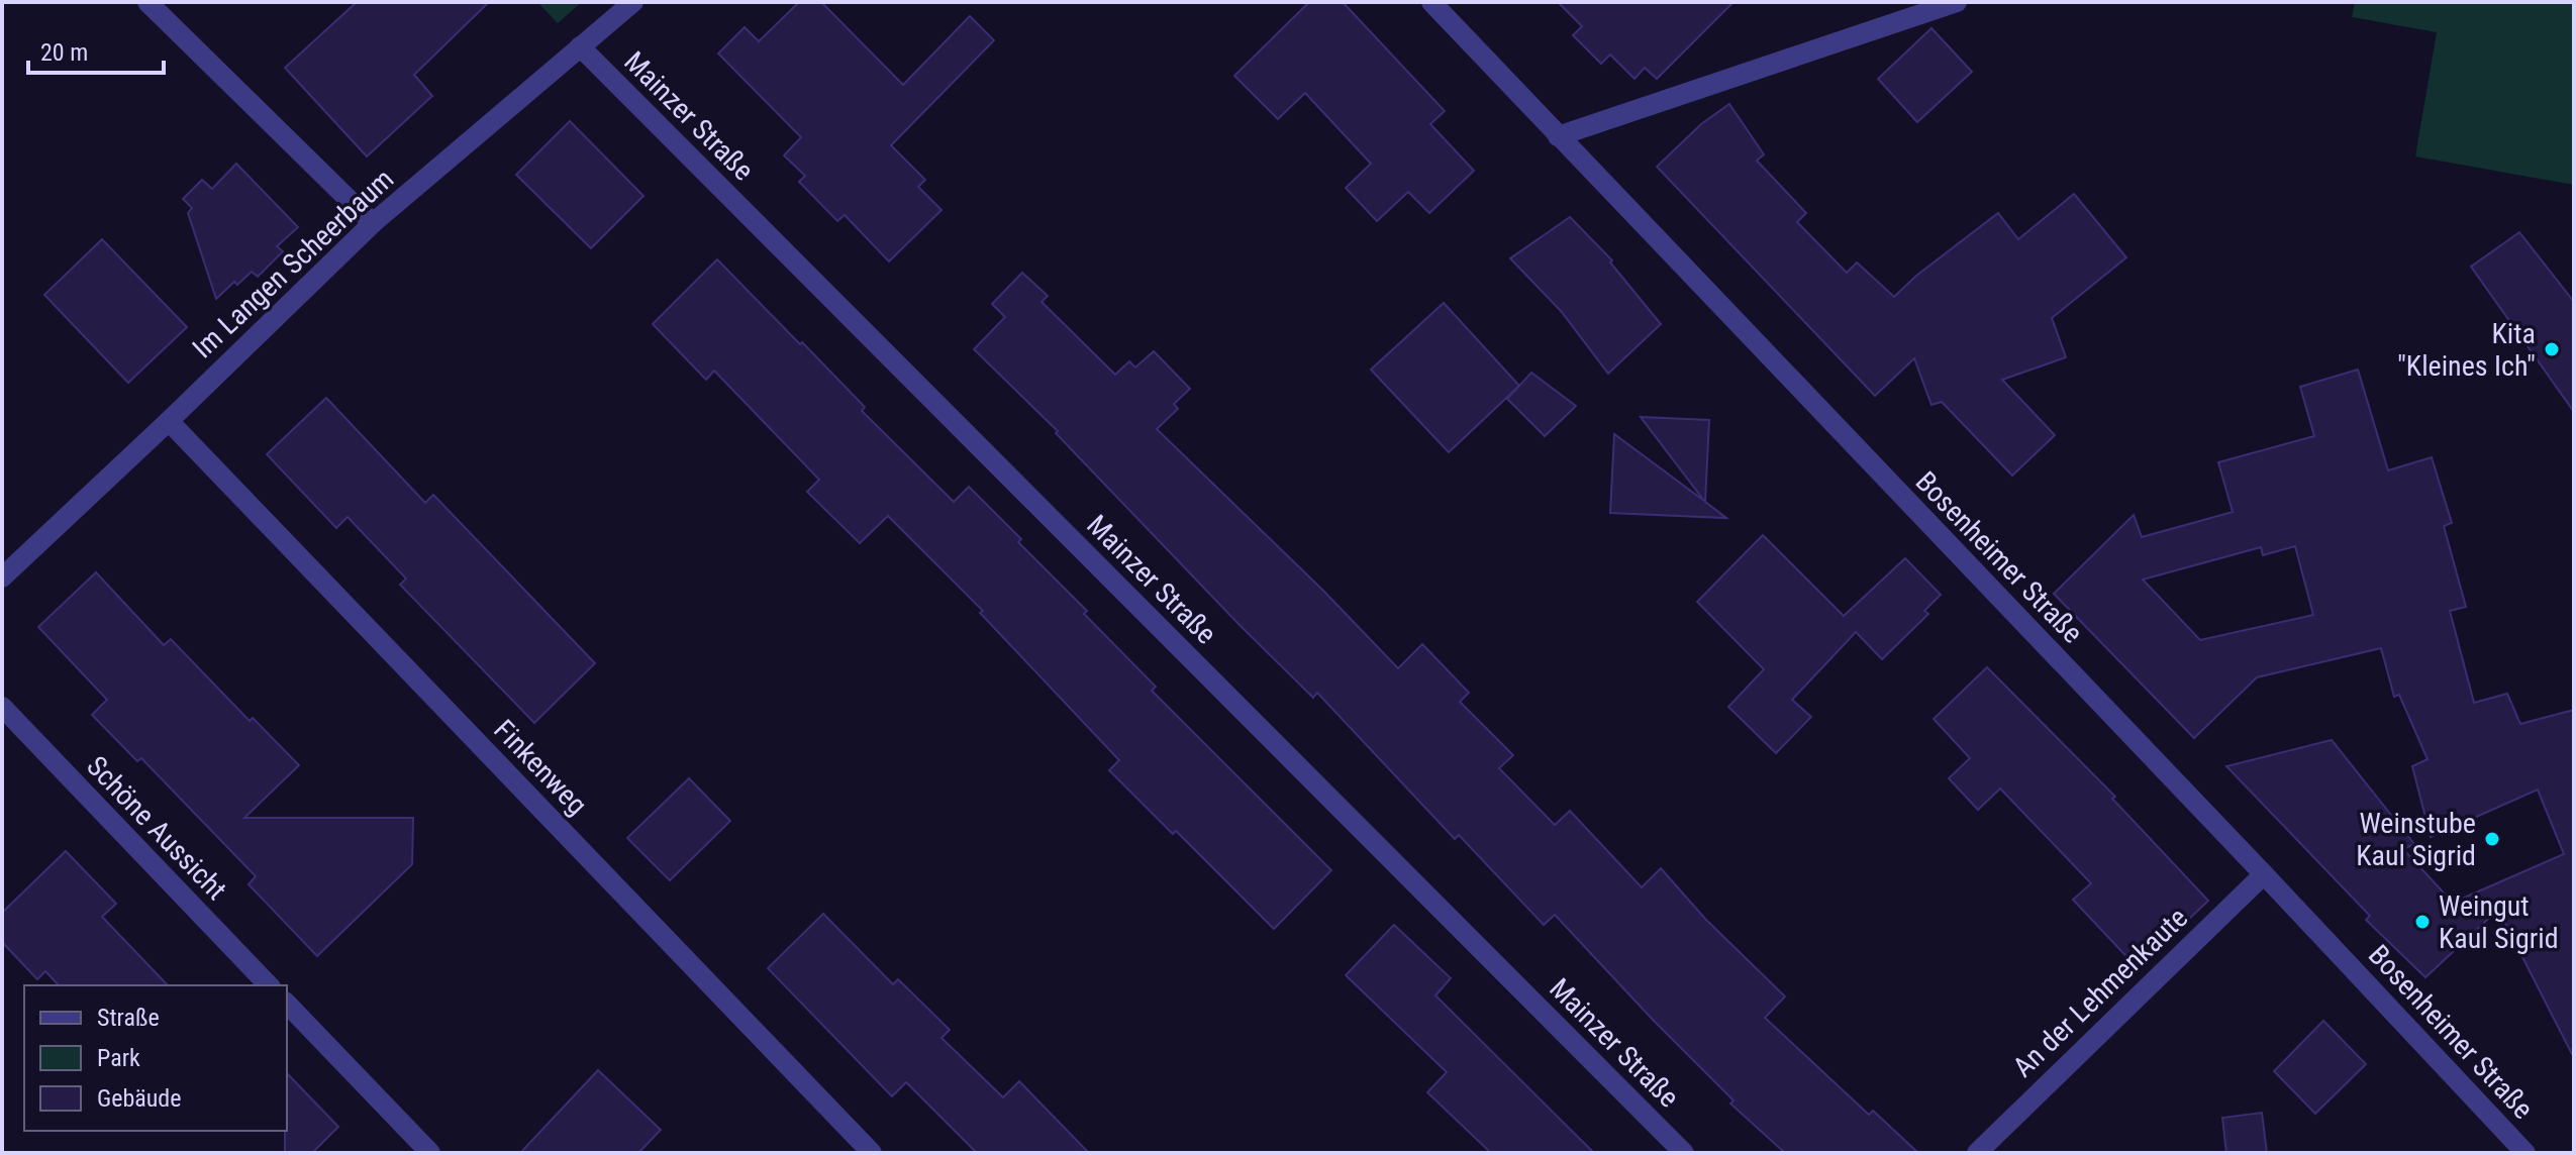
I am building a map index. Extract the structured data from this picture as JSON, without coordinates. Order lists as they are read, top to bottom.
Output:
{
  "streets": {
    "street": [
      "Mainzer Straße",
      "Im Langen Scheerbaum",
      "Bosenheimer Straße",
      "Finkenweg",
      "Schöne Aussicht",
      "An der Lehmenkaute"
    ]
  },
  "crossings": [
    ["Mainzer Straße", "Im Langen Scheerbaum"],
    ["Im Langen Scheerbaum", "Finkenweg"],
    ["Bosenheimer Straße", "An der Lehmenkaute"]
  ],
  "places": ["Kita \"Kleines Ich\"", "Weinstube Kaul Sigrid", "Weingut Kaul Sigrid"],
  "legend": ["Straße", "Park", "Gebäude"],
  "scale_bar": "20 m"
}
